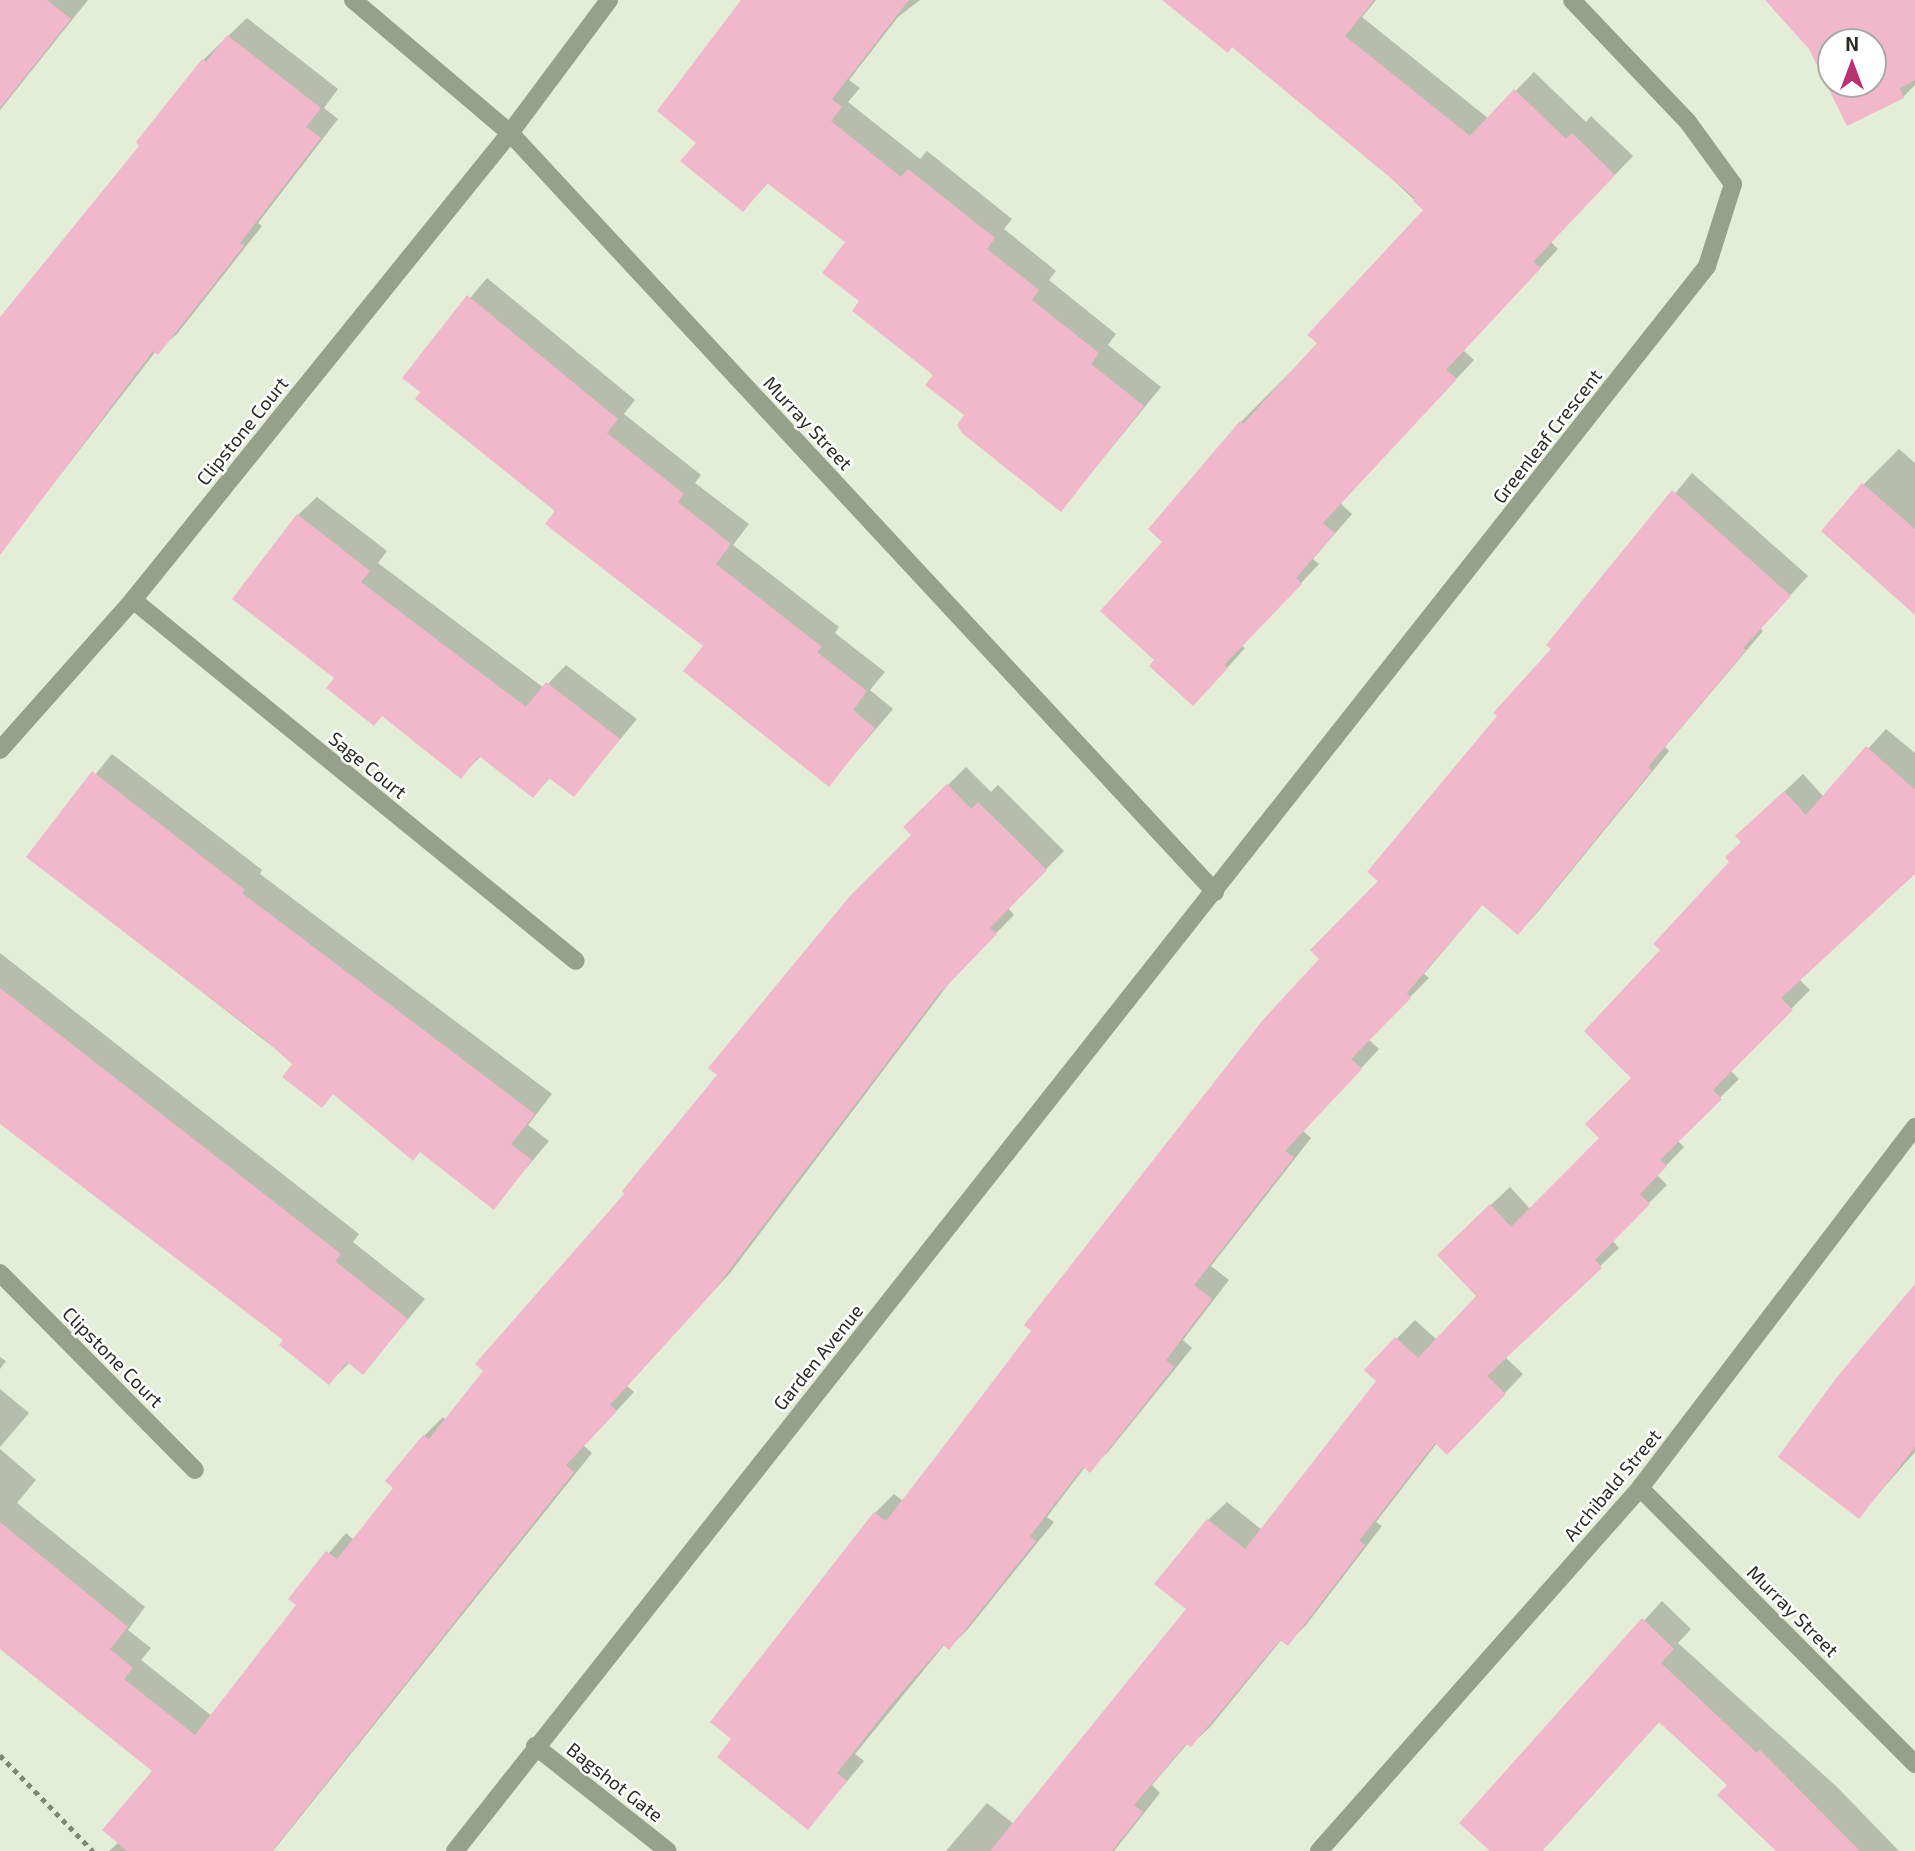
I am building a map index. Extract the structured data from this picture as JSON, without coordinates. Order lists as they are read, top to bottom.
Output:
{
  "streets": {
    "street": [
      "Murray Street",
      "Clipstone Court",
      "Greenleaf Crescent",
      "Sage Court",
      "Garden Avenue",
      "Archibald Street",
      "Bagshot Gate"
    ]
  },
  "crossings": [
    ["Murray Street", "Clipstone Court"],
    ["Murray Street", "Greenleaf Crescent"],
    ["Murray Street", "Garden Avenue"],
    ["Murray Street", "Archibald Street"],
    ["Clipstone Court", "Sage Court"],
    ["Greenleaf Crescent", "Garden Avenue"],
    ["Garden Avenue", "Bagshot Gate"]
  ],
  "north": "top"
}
